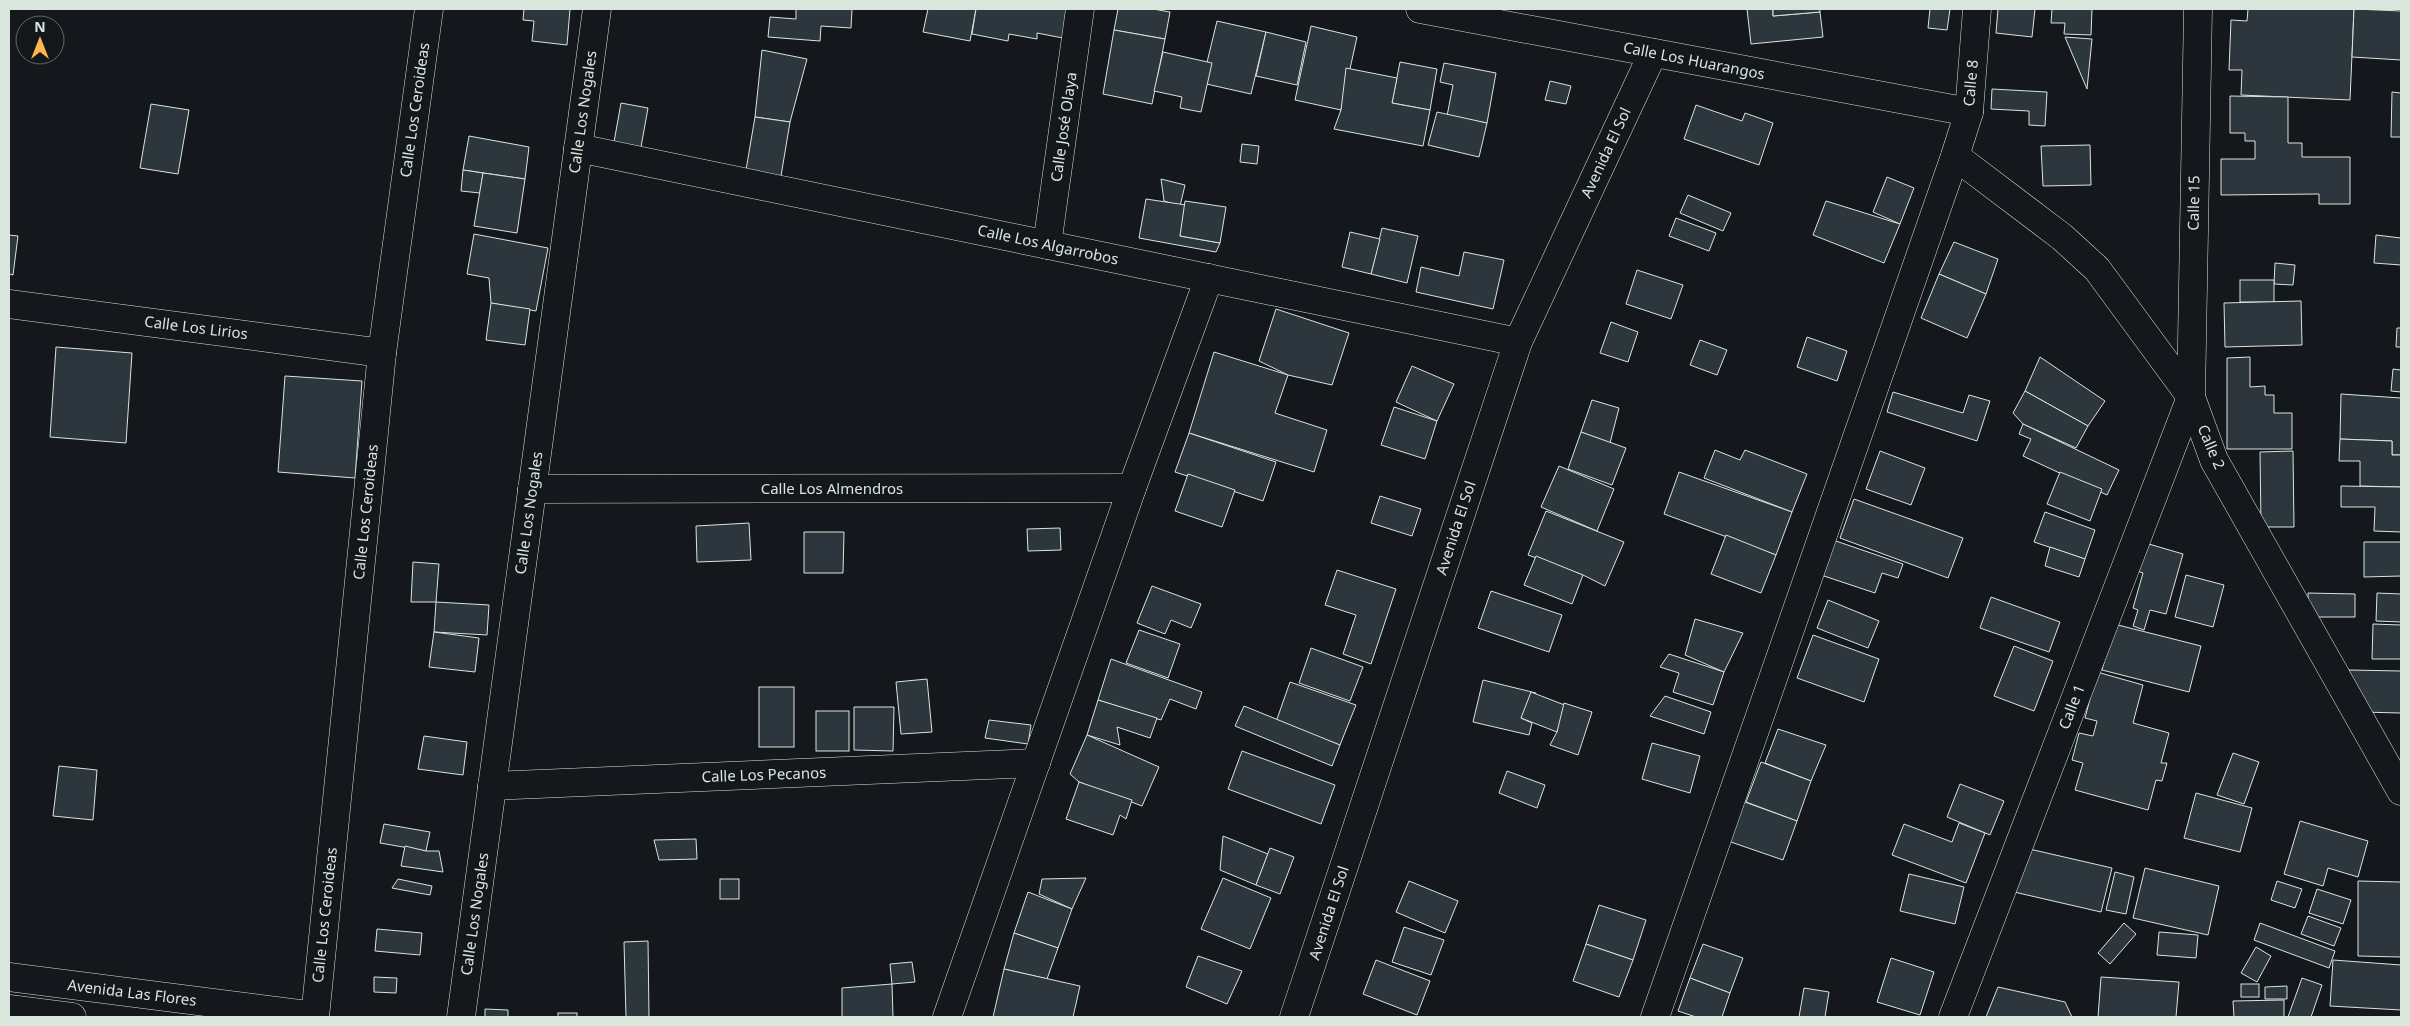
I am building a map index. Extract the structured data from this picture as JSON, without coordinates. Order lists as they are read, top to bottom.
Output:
{
  "streets": {
    "street": [
      "Calle Los Huarangos",
      "Calle 8",
      "Calle Los Ceroideas",
      "Calle Los Nogales",
      "Calle José Olaya",
      "Avenida El Sol",
      "Calle 15",
      "Calle Los Algarrobos",
      "Calle Los Lirios",
      "Calle 2",
      "Calle Los Almendros",
      "Calle 1",
      "Calle Los Pecanos",
      "Avenida Las Flores"
    ]
  },
  "crossings": [
    ["Calle Los Huarangos", "Calle 8"],
    ["Calle Los Huarangos", "Avenida El Sol"],
    ["Calle 8", "Calle 2"],
    ["Calle Los Ceroideas", "Calle Los Lirios"],
    ["Calle Los Ceroideas", "Avenida Las Flores"],
    ["Calle Los Nogales", "Calle Los Algarrobos"],
    ["Calle Los Nogales", "Calle Los Almendros"],
    ["Calle Los Nogales", "Calle Los Pecanos"],
    ["Calle José Olaya", "Calle Los Algarrobos"],
    ["Avenida El Sol", "Calle Los Algarrobos"],
    ["Calle 15", "Calle 2"],
    ["Calle 15", "Calle 1"],
    ["Calle 2", "Calle 1"]
  ],
  "north": "top"
}
